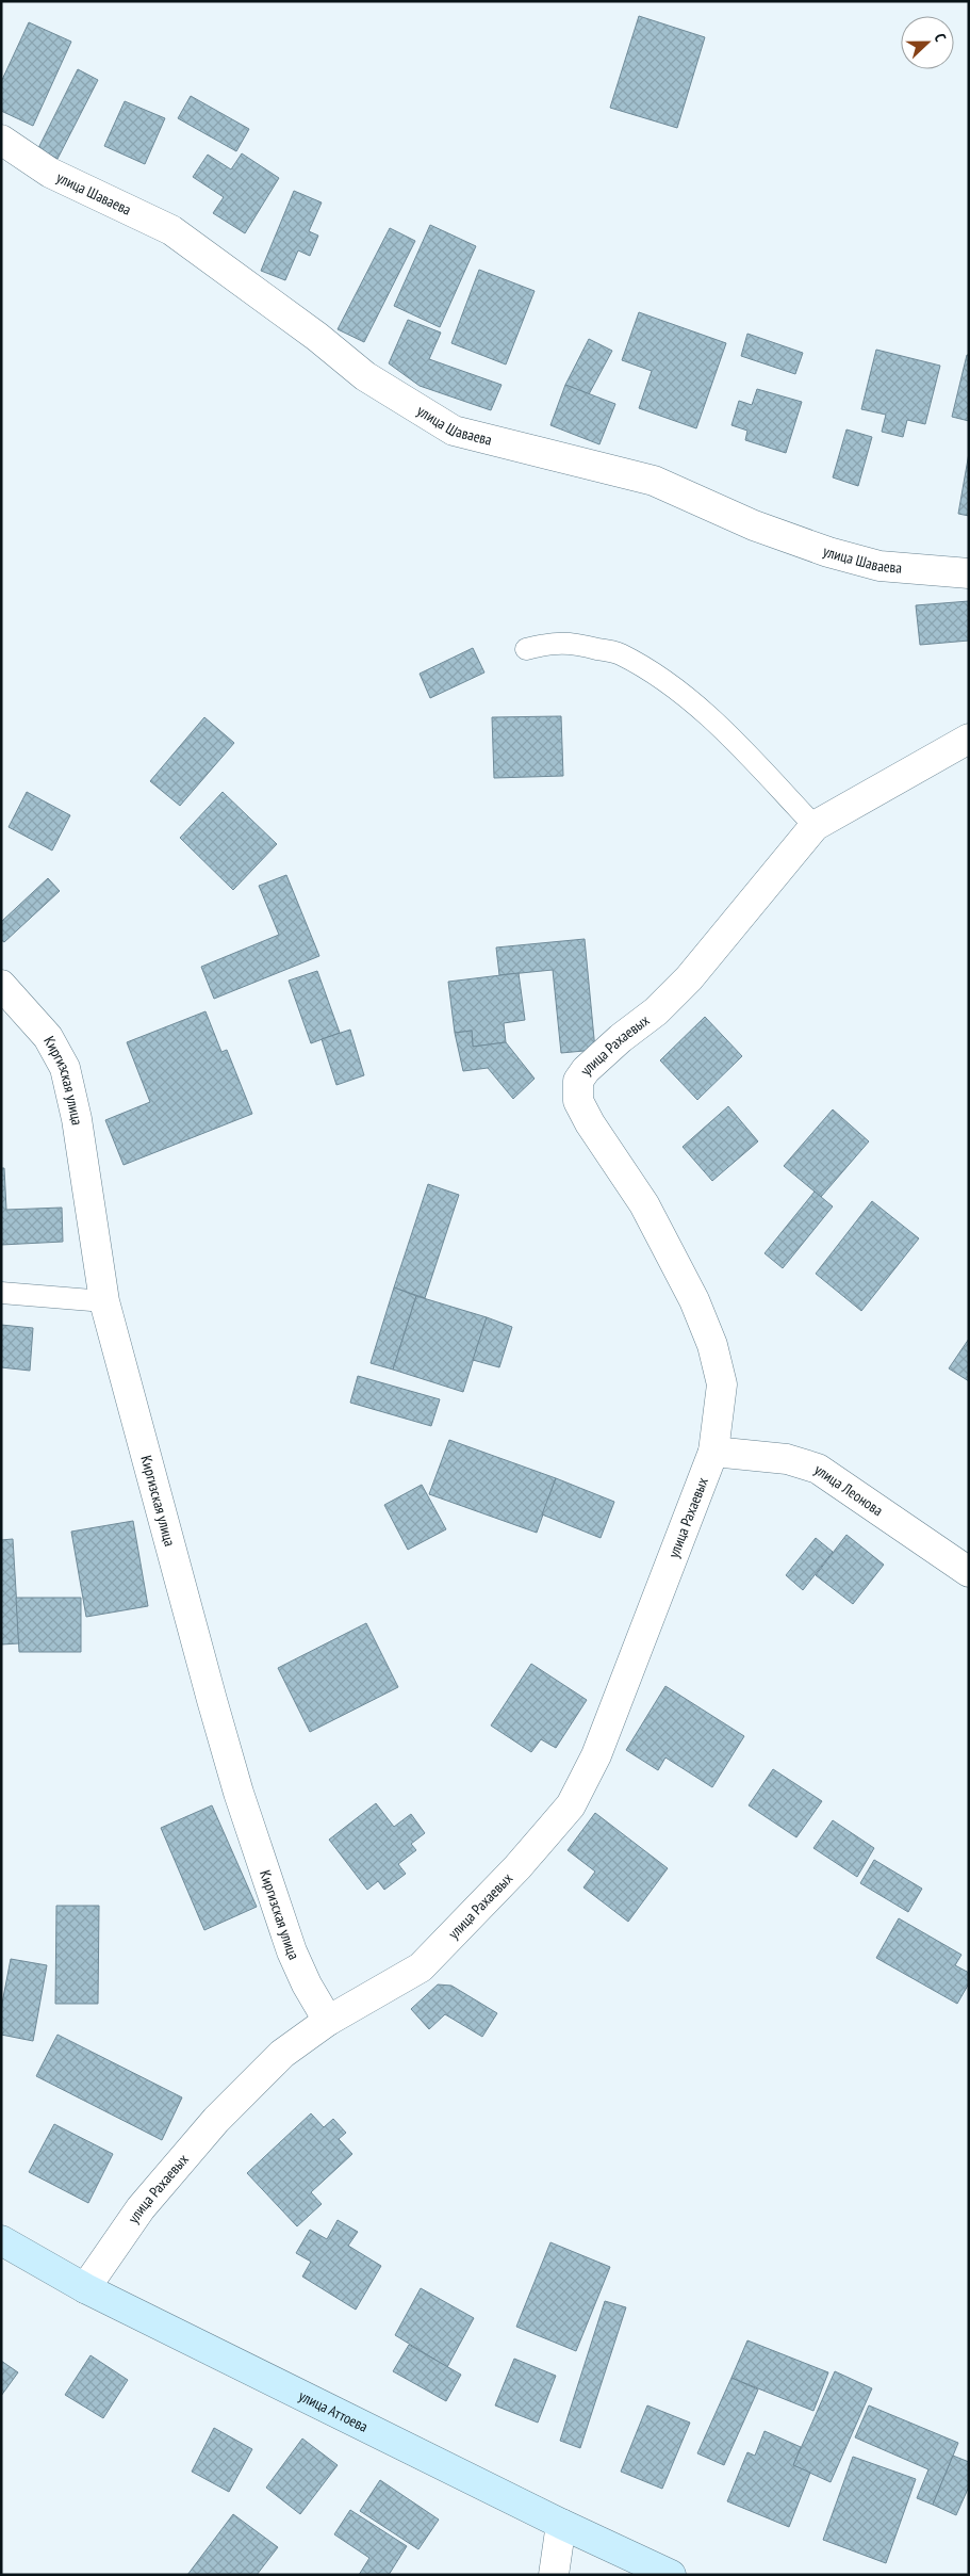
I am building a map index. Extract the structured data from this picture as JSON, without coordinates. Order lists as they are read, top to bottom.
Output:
{
  "streets": {
    "street": [
      "улица Шаваева",
      "улица Рахаевых",
      "Киргизская улица",
      "улица Леонова",
      "улица Аттоева"
    ]
  },
  "crossings": [
    ["улица Рахаевых", "Киргизская улица"],
    ["улица Рахаевых", "улица Леонова"],
    ["улица Рахаевых", "улица Аттоева"]
  ],
  "north": "right"
}
